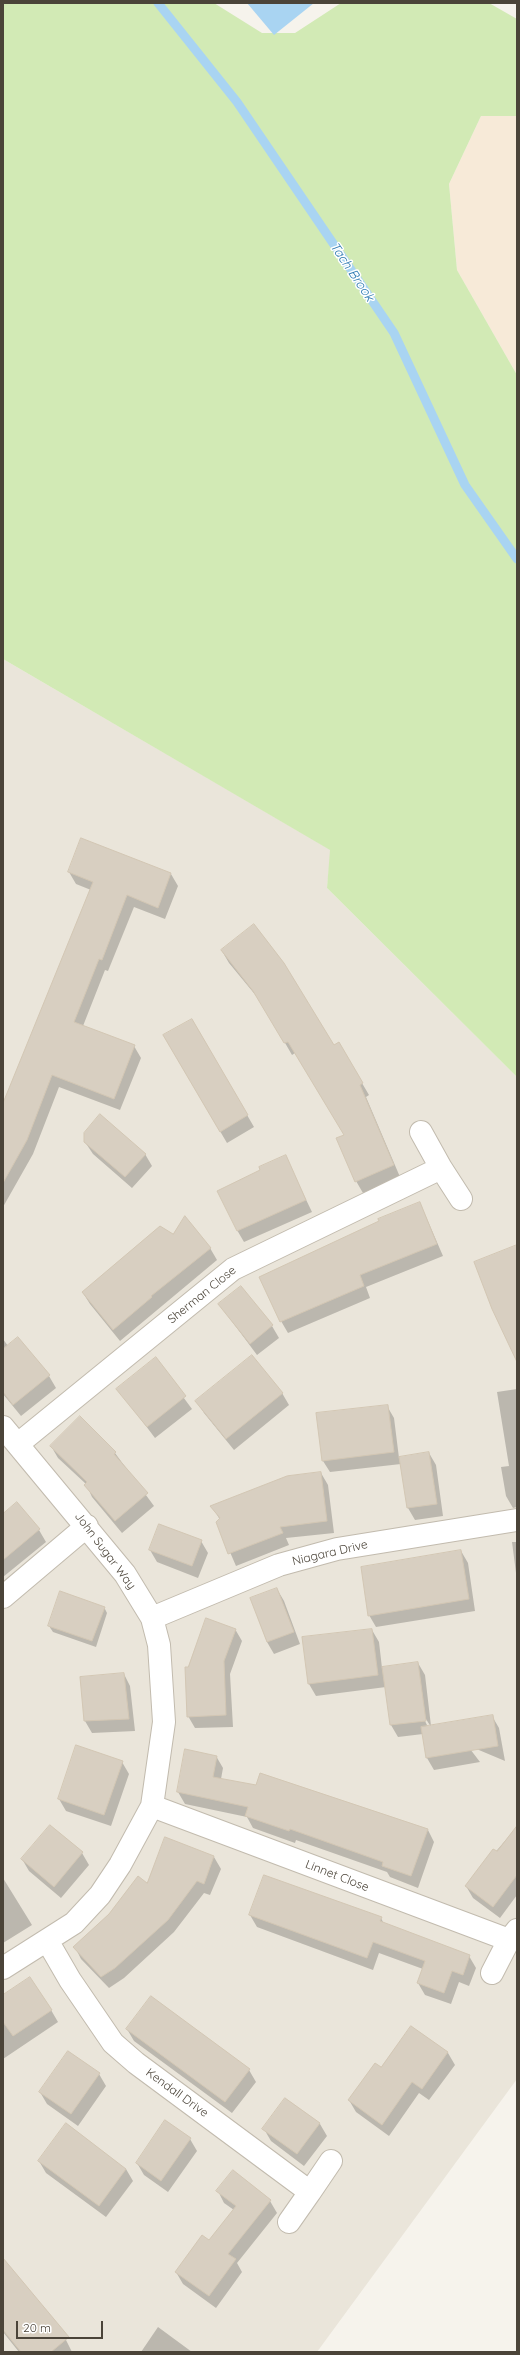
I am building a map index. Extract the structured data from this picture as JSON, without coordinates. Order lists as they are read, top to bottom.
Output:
{
  "streets": {
    "street": [
      "Sherman Close",
      "John Sugar Way",
      "Niagara Drive",
      "Linnet Close",
      "Kendall Drive"
    ]
  },
  "crossings": [
    ["Sherman Close", "John Sugar Way"],
    ["John Sugar Way", "Niagara Drive"],
    ["John Sugar Way", "Linnet Close"],
    ["John Sugar Way", "Kendall Drive"]
  ],
  "water": ["Tach Brook"],
  "scale_bar": "20 m"
}
